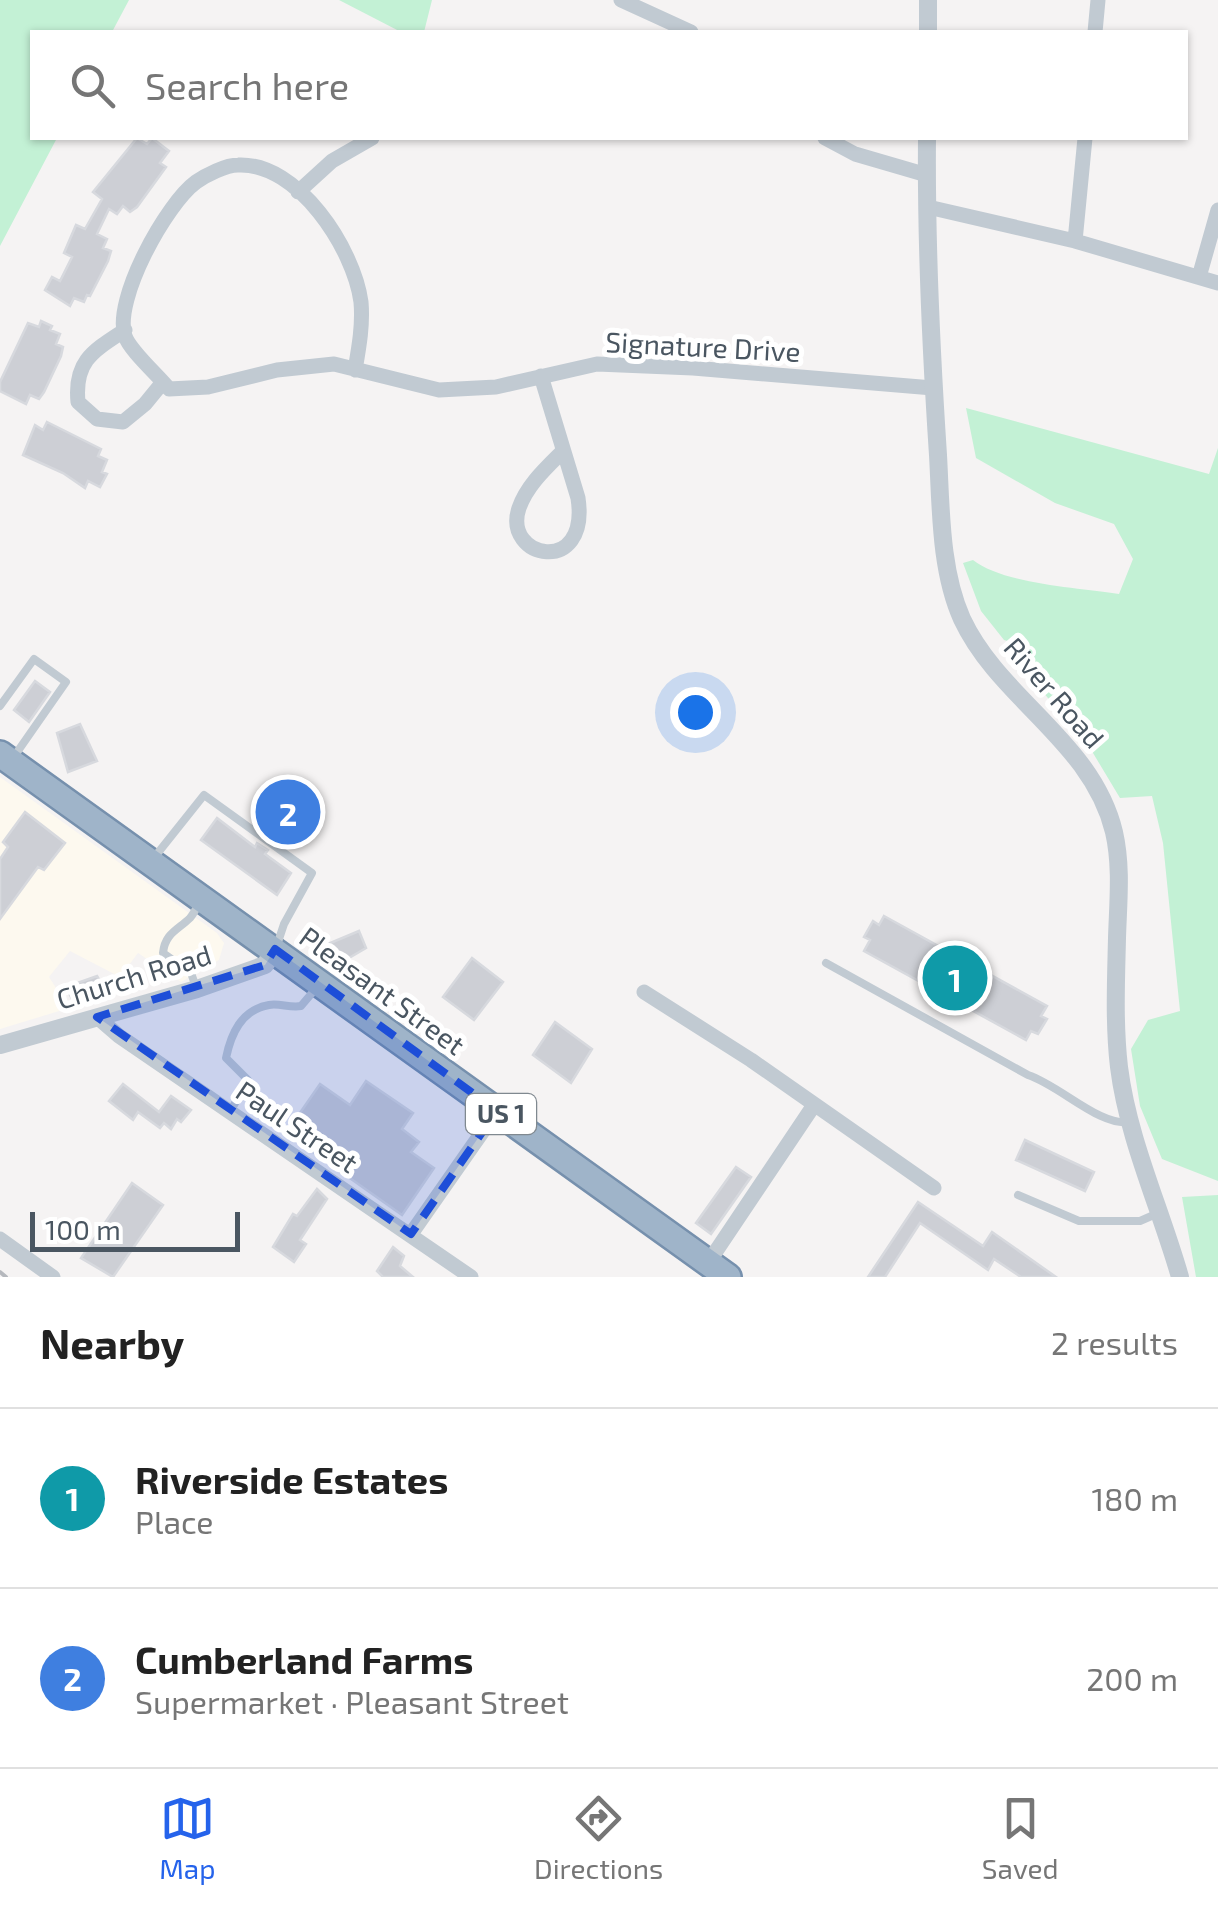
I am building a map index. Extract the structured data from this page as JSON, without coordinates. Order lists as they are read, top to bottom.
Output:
{
  "streets": {
    "highway": ["Pleasant Street", "US 1"],
    "street": [
      "Signature Drive",
      "River Road",
      "Church Road",
      "Paul Street"
    ]
  },
  "crossings": [
    ["Signature Drive", "River Road"],
    ["Church Road", "Pleasant Street"],
    ["Church Road", "Paul Street"]
  ],
  "scale_bar": "100 m",
  "page": {
    "search": "Search here",
    "pins": ["2", "1"],
    "scale": "100 m",
    "heading": ["Nearby", "2 results"],
    "list": [
      {
        "mark": "1",
        "name": "Riverside Estates",
        "note": "Place",
        "value": "180 m"
      },
      {
        "mark": "2",
        "name": "Cumberland Farms",
        "note": "Supermarket · Pleasant Street",
        "value": "200 m"
      }
    ],
    "nav": ["Map", "Directions", "Saved"]
  }
}
